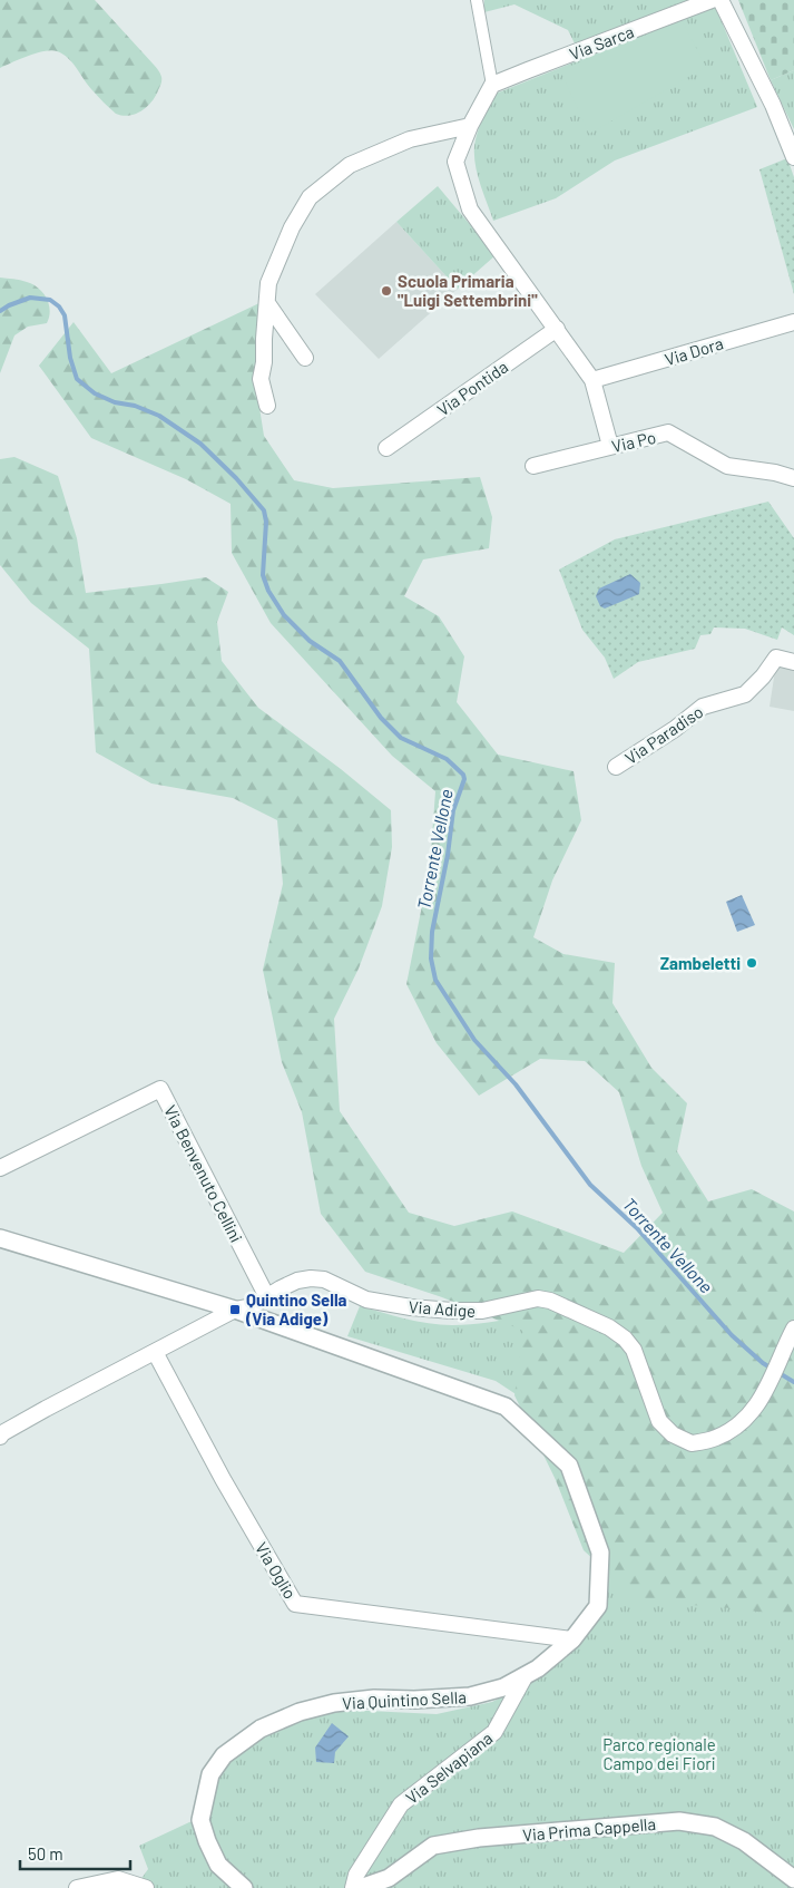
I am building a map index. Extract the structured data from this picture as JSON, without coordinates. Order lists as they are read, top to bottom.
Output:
{
  "streets": {
    "street": [
      "Via Sarca",
      "Via Dora",
      "Via Pontida",
      "Via Po",
      "Via Paradiso",
      "Via Benvenuto Cellini",
      "Via Adige",
      "Via Oglio",
      "Via Quintino Sella",
      "Via Selvapiana",
      "Via Prima Cappella"
    ]
  },
  "crossings": [
    ["Via Benvenuto Cellini", "Via Adige"],
    ["Via Adige", "Via Oglio"],
    ["Via Adige", "Via Quintino Sella"],
    ["Via Oglio", "Via Quintino Sella"],
    ["Via Quintino Sella", "Via Selvapiana"]
  ],
  "water": ["Torrente Vellone"],
  "parks": ["Parco regionale Campo dei Fiori"],
  "places": {
    "other": ["Scuola Primaria \"Luigi Settembrini\"", "Zambeletti"],
    "transit": ["Quintino Sella (Via Adige)"]
  },
  "scale_bar": "50 m"
}
